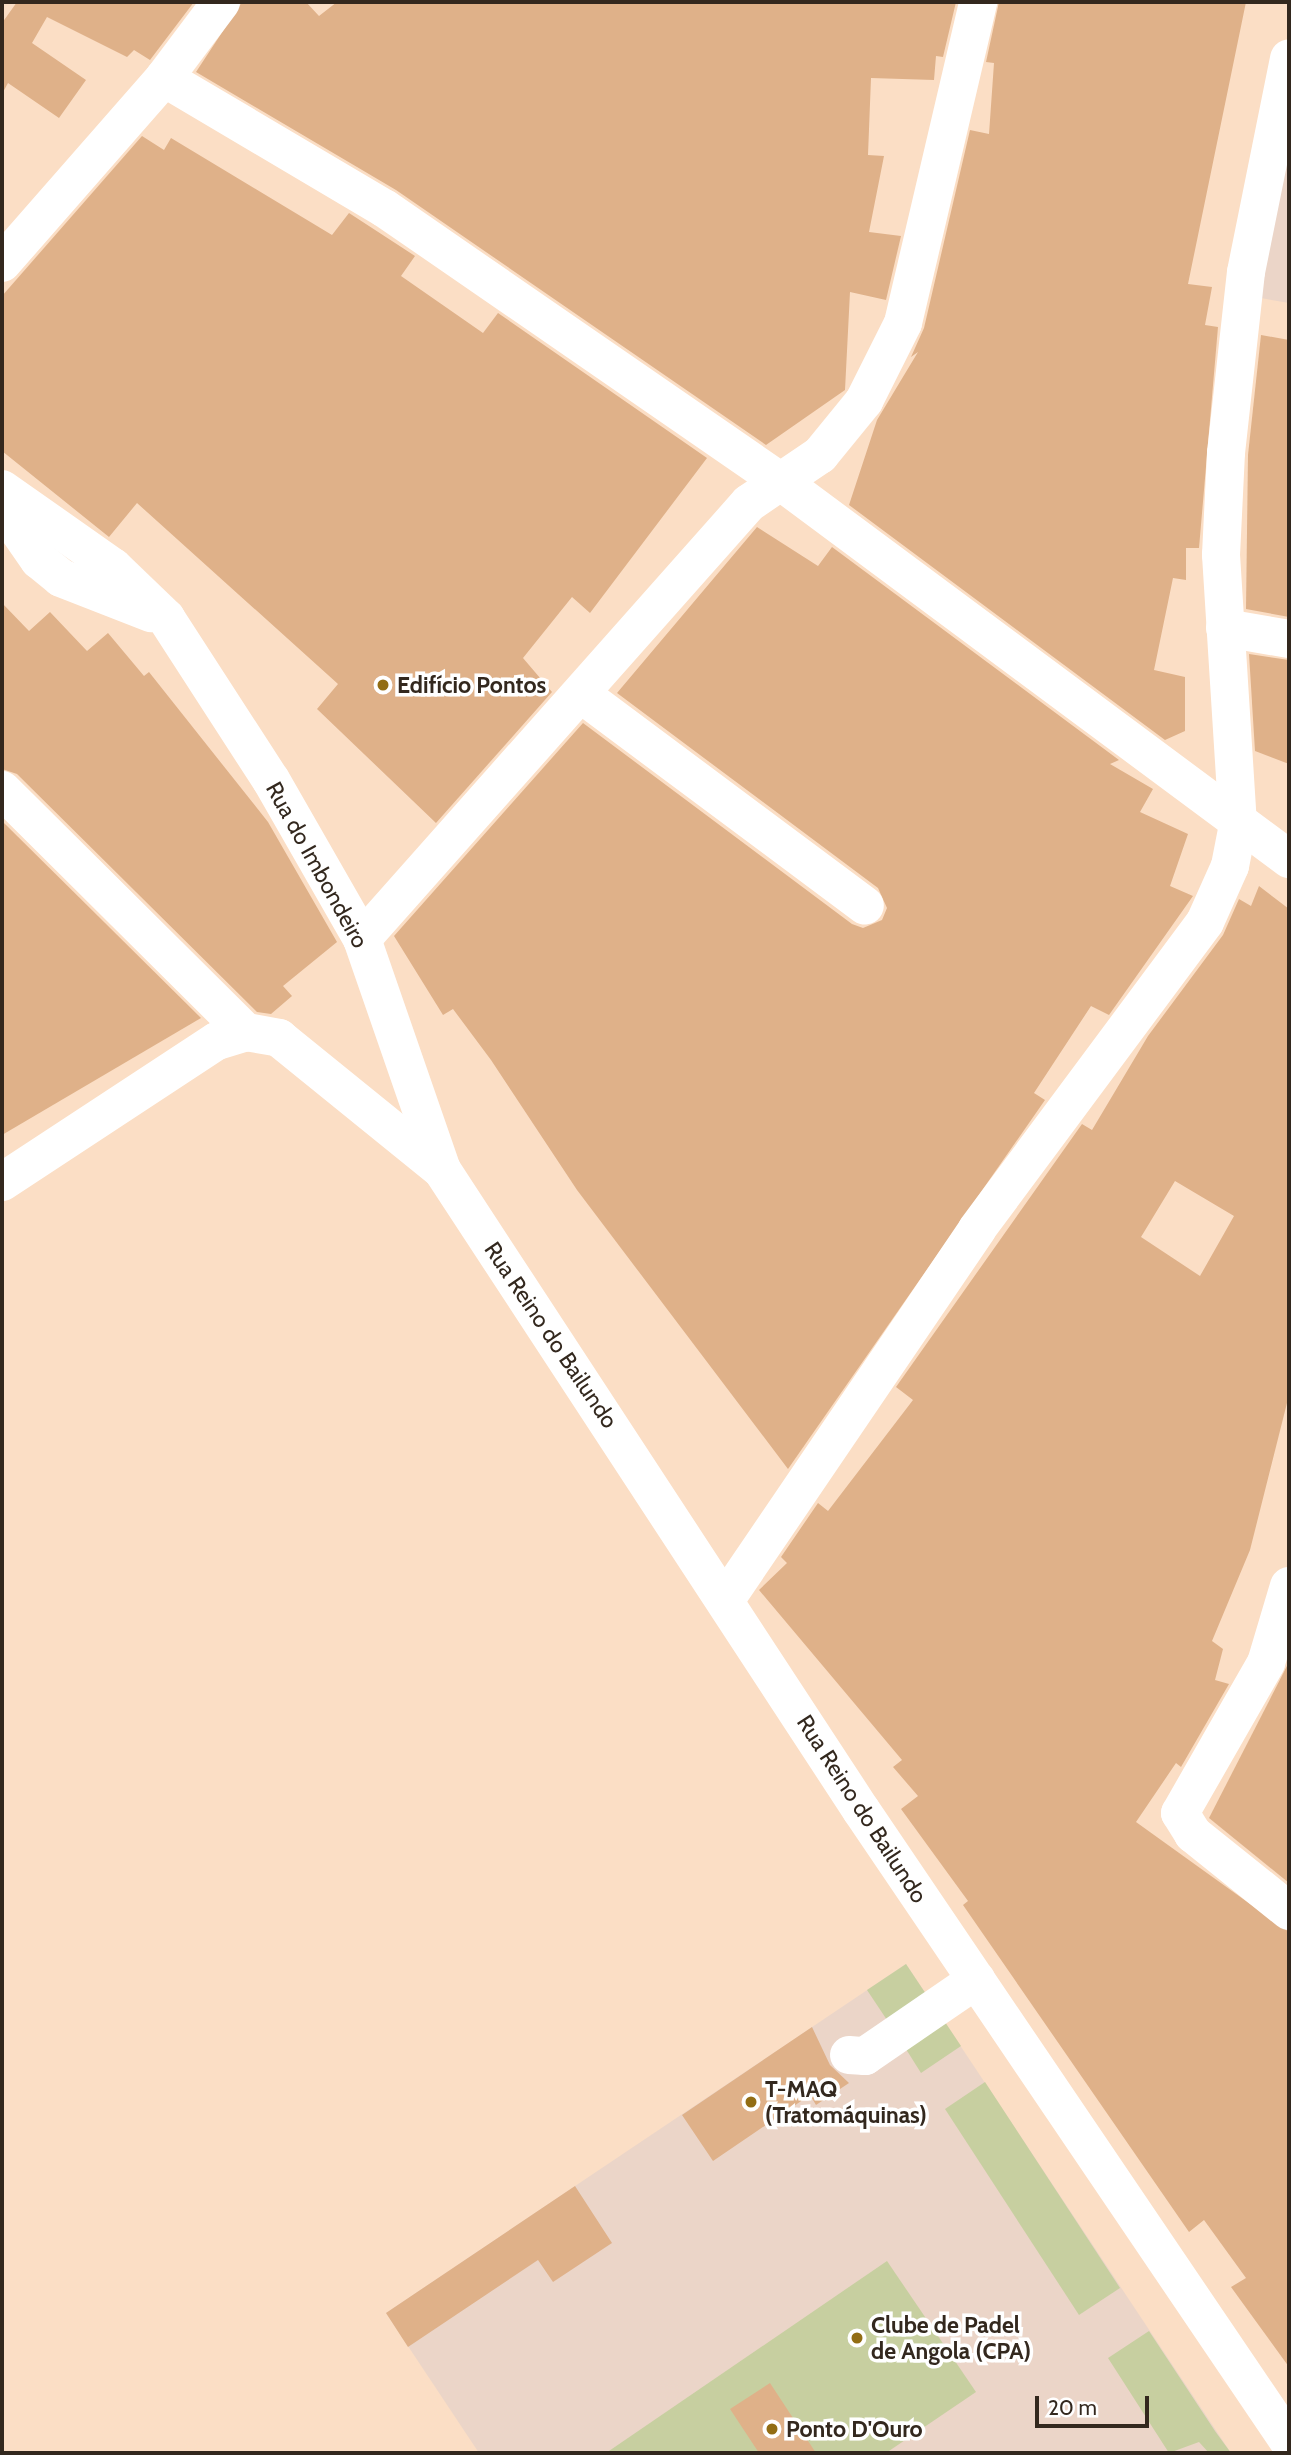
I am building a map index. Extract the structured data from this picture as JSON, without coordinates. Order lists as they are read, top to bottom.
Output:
{
  "streets": {
    "street": ["Rua do Imbondeiro", "Rua Reino do Bailundo"]
  },
  "crossings": [
    ["Rua do Imbondeiro", "Rua Reino do Bailundo"]
  ],
  "places": [
    "Edifício Pontos",
    "T-MAQ (Tratomáquinas)",
    "Clube de Padel de Angola (CPA)",
    "Ponto D'Ouro"
  ],
  "scale_bar": "20 m"
}
